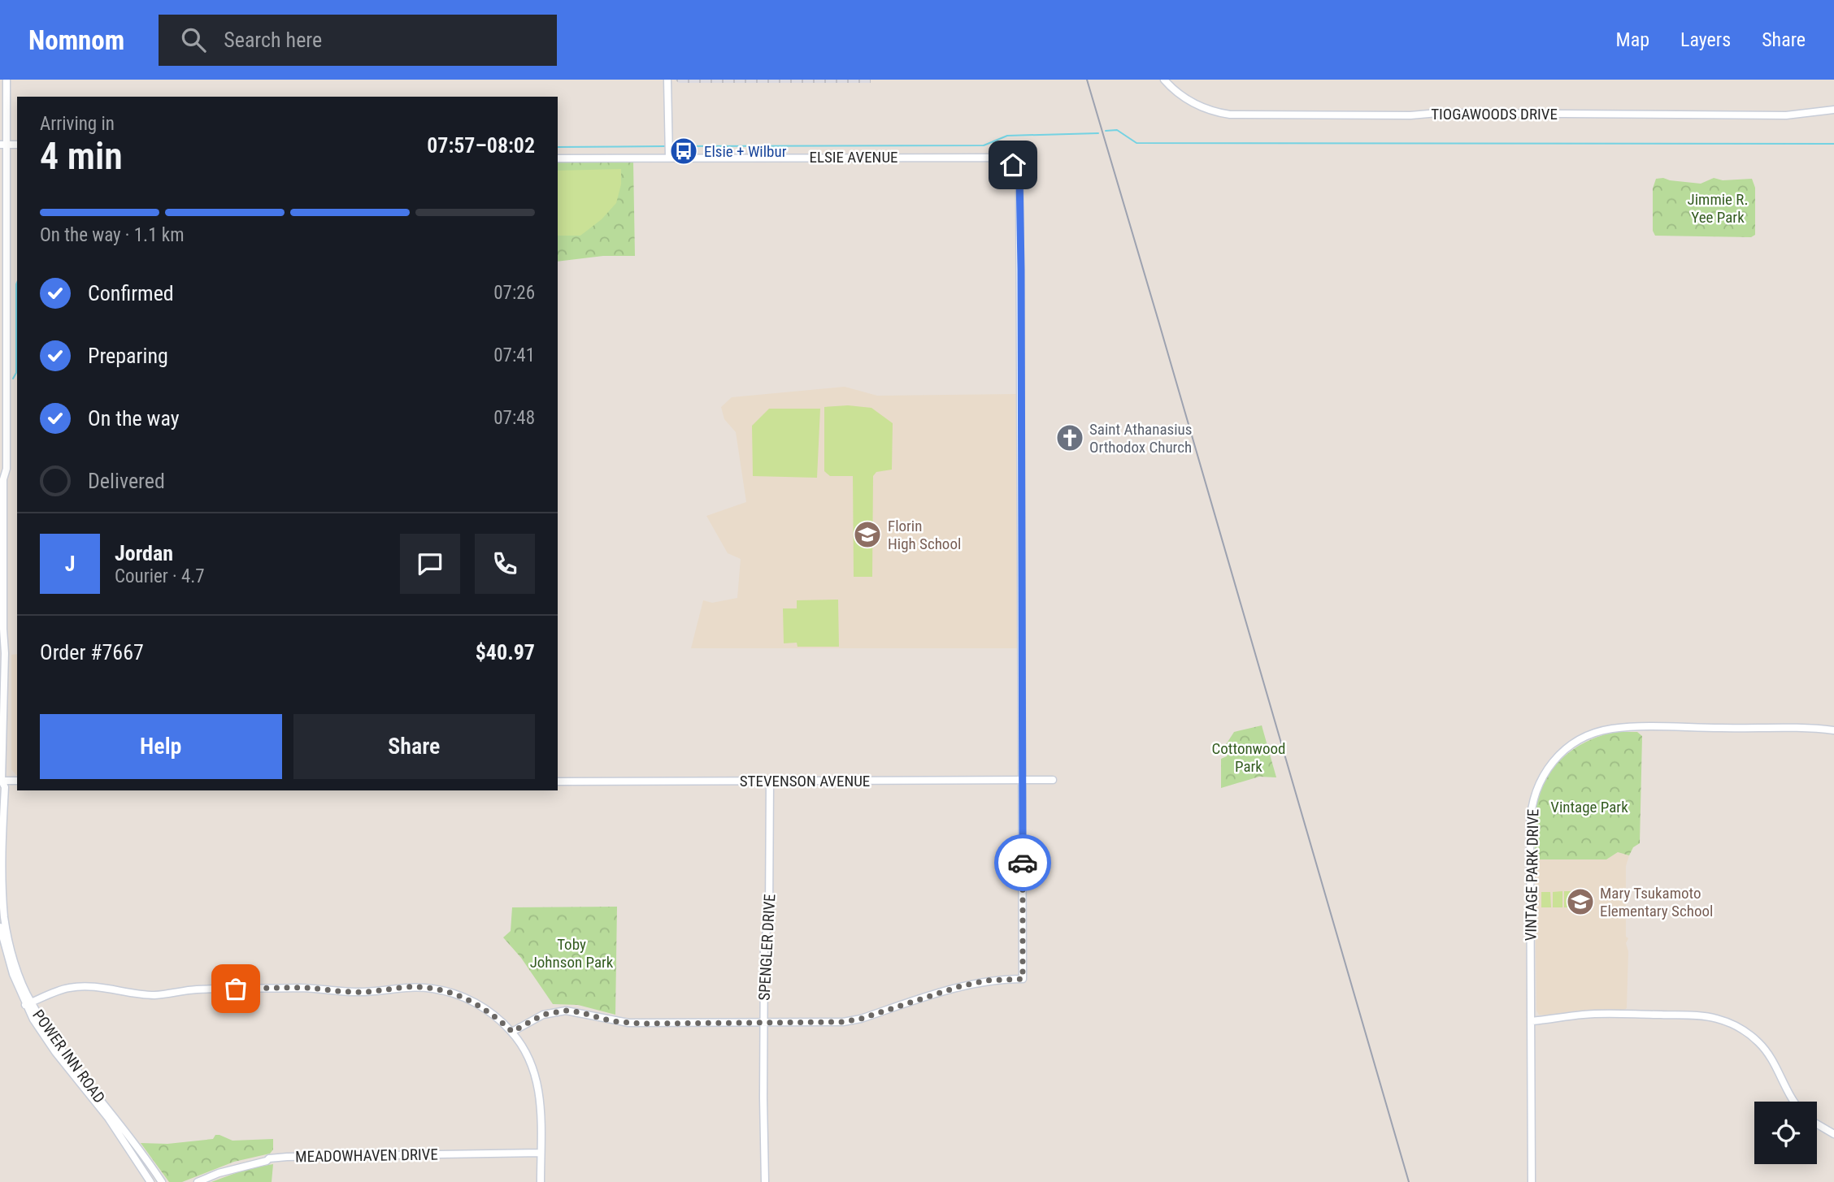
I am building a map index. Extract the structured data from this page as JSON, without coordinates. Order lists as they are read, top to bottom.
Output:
{
  "streets": {
    "street": [
      "TIOGAWOODS DRIVE",
      "ELSIE AVENUE",
      "STEVENSON AVENUE",
      "VINTAGE PARK DRIVE",
      "SPENGLER DRIVE",
      "POWER INN ROAD",
      "MEADOWHAVEN DRIVE"
    ]
  },
  "crossings": [
    ["ELSIE AVENUE", "STEVENSON AVENUE"],
    ["STEVENSON AVENUE", "SPENGLER DRIVE"]
  ],
  "parks": [
    "Jimmie R. Yee Park",
    "Cottonwood Park",
    "Vintage Park",
    "Toby Johnson Park"
  ],
  "places": {
    "bus stop": ["Elsie + Wilbur"],
    "church": ["Saint Athanasius Orthodox Church"],
    "school or university": ["Florin High School", "Mary Tsukamoto Elementary School"]
  },
  "page": {
    "header": "Nomnom",
    "search": "Search here",
    "nav": ["Map", "Layers", "Share"],
    "heading": ["4 min", "Arriving in", "07:57–08:02"],
    "panel": [
      "Jordan",
      "Courier · 4.7",
      "Order #7667",
      "$40.97"
    ],
    "bar": "On the way · 1.1 km",
    "list": [
      ["Confirmed", "07:26"],
      ["Preparing", "07:41"],
      ["On the way", "07:48"],
      "Delivered"
    ],
    "round": "J",
    "buttons": ["Help", "Share"]
  }
}
